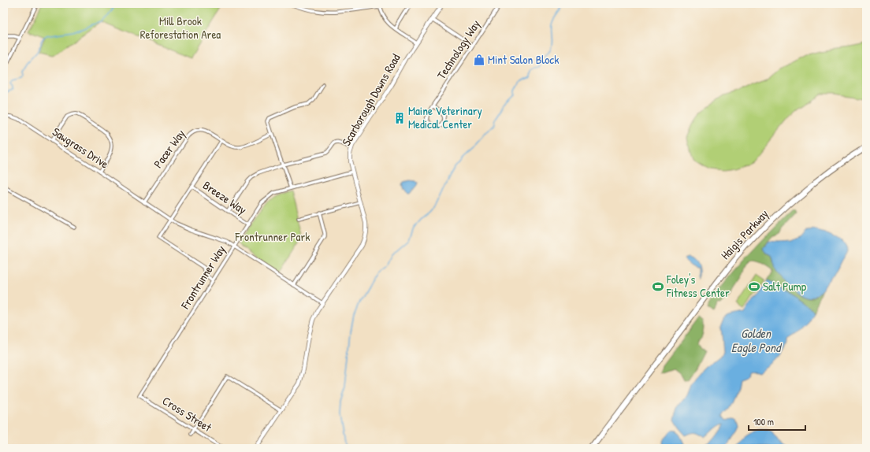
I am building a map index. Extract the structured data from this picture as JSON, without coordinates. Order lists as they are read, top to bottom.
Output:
{
  "streets": {
    "main road": ["Haigis Parkway"],
    "street": [
      "Technology Way",
      "Scarborough Downs Road",
      "Sawgrass Drive",
      "Pacer Way",
      "Breeze Way",
      "Frontrunner Way",
      "Cross Street"
    ]
  },
  "crossings": [
    ["Scarborough Downs Road", "Sawgrass Drive"],
    ["Scarborough Downs Road", "Frontrunner Way"],
    ["Sawgrass Drive", "Pacer Way"],
    ["Sawgrass Drive", "Frontrunner Way"],
    ["Breeze Way", "Frontrunner Way"],
    ["Frontrunner Way", "Cross Street"]
  ],
  "water": ["Golden Eagle Pond"],
  "parks": ["Mill Brook Reforestation Area", "Frontrunner Park"],
  "places": {
    "shop": ["Mint Salon Block"],
    "building": ["Maine Veterinary Medical Center"],
    "sports": ["Foley's Fitness Center", "Salt Pump"]
  },
  "scale_bar": "100 m"
}
